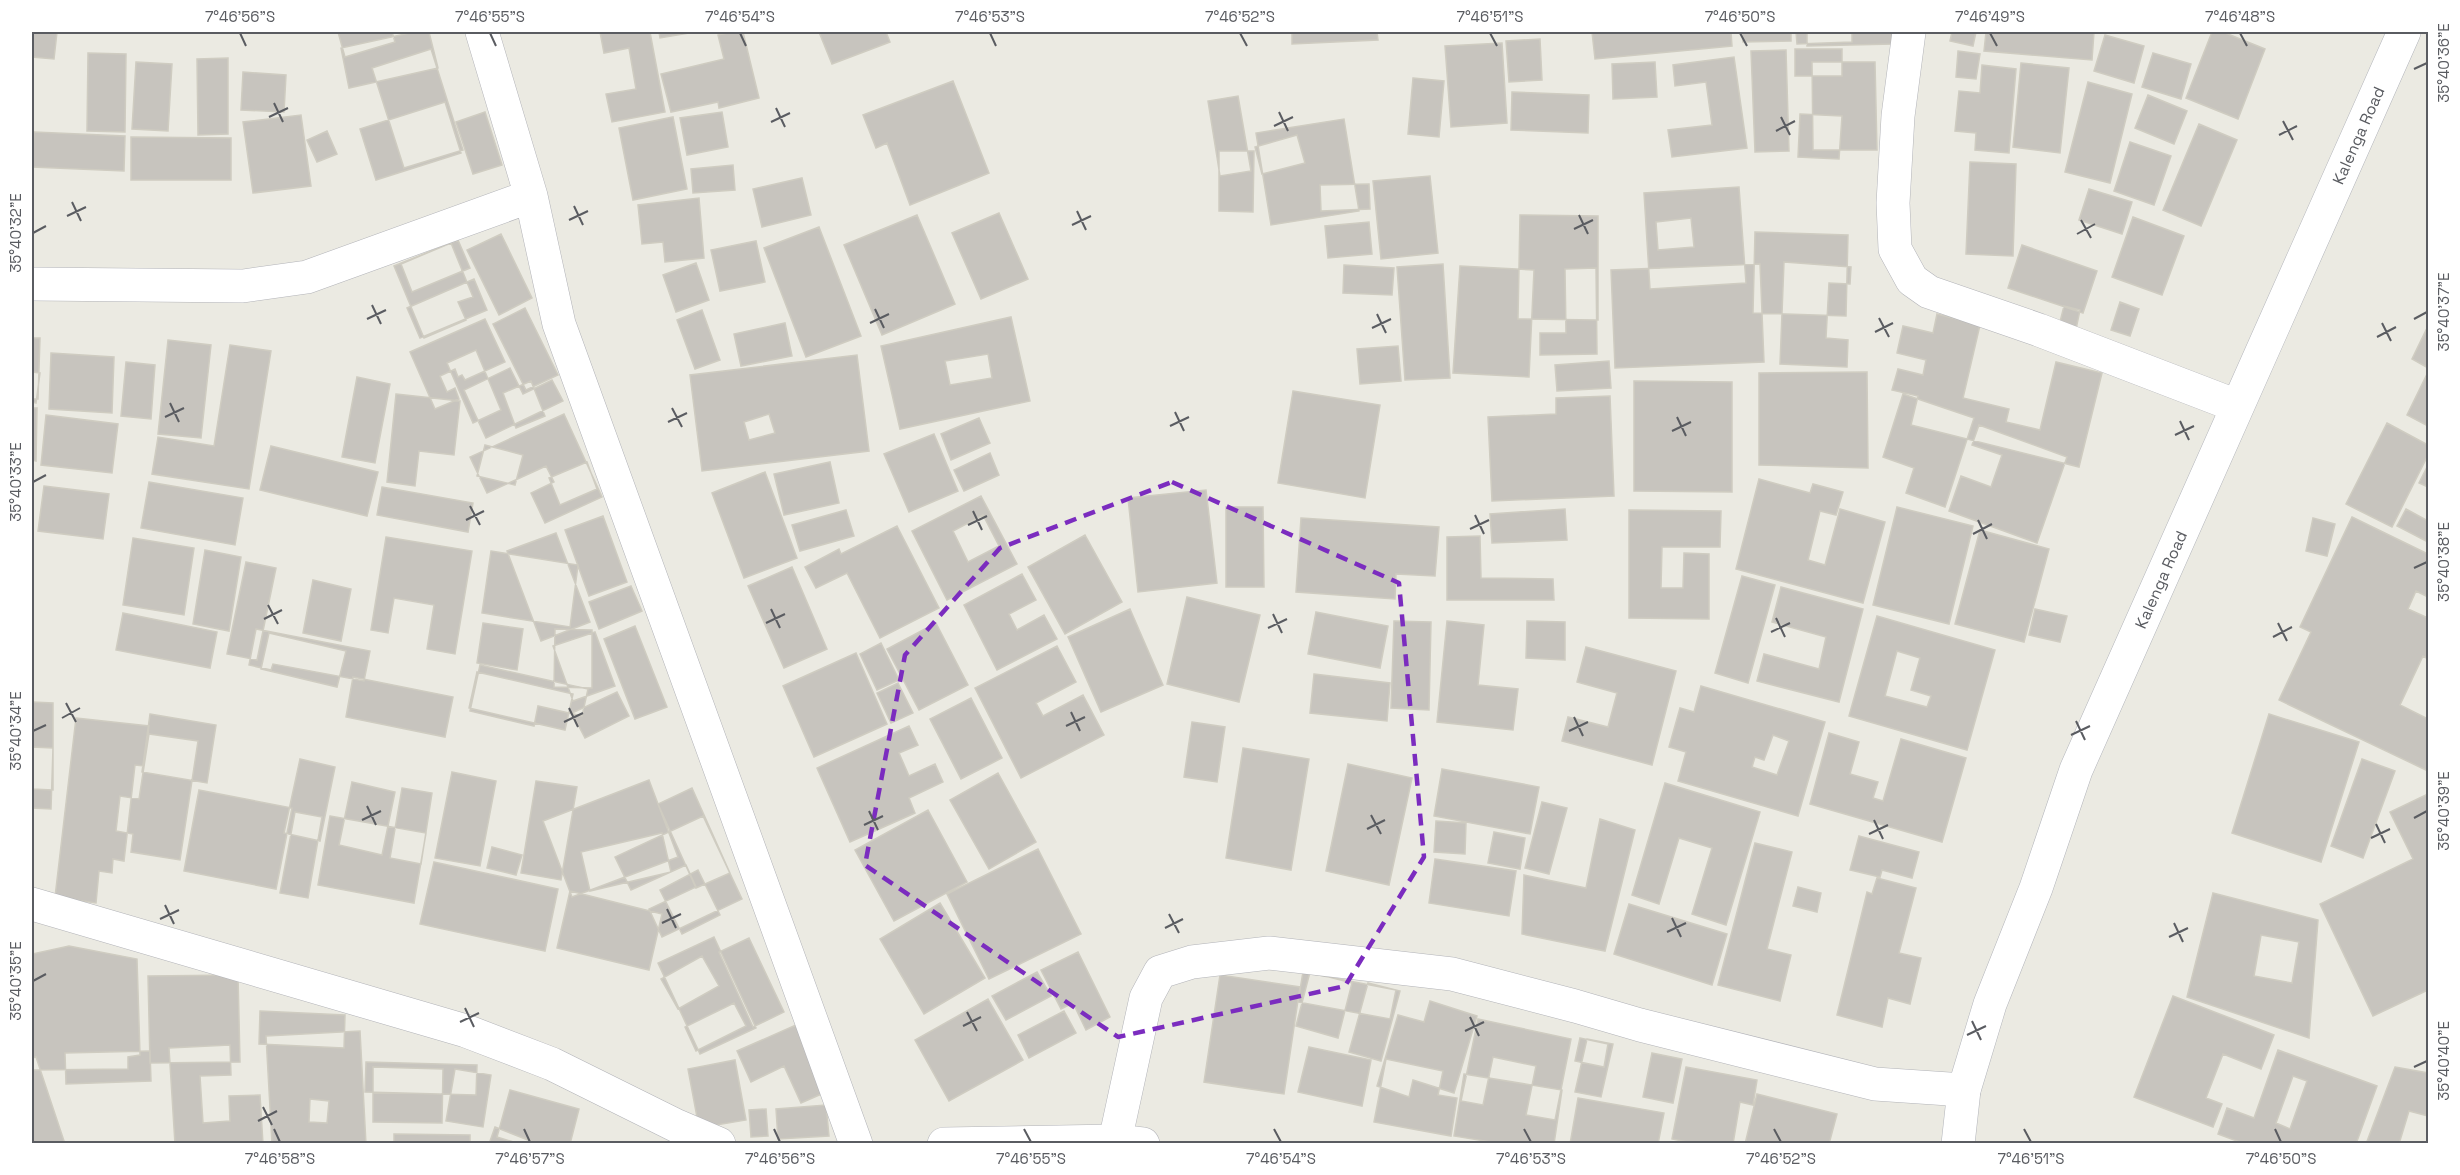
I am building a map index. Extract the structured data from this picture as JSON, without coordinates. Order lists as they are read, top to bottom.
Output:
{
  "streets": {
    "street": ["Kalenga Road"]
  },
  "coordinates": [
    "7°46'56\"S",
    "7°46'55\"S",
    "7°46'54\"S",
    "7°46'53\"S",
    "7°46'52\"S",
    "7°46'51\"S",
    "7°46'50\"S",
    "7°46'49\"S",
    "7°46'48\"S",
    "35°40'36\"E",
    "35°40'32\"E",
    "35°40'37\"E",
    "35°40'33\"E",
    "35°40'38\"E",
    "35°40'34\"E",
    "35°40'39\"E",
    "35°40'35\"E",
    "35°40'40\"E",
    "7°46'58\"S",
    "7°46'57\"S"
  ]
}
